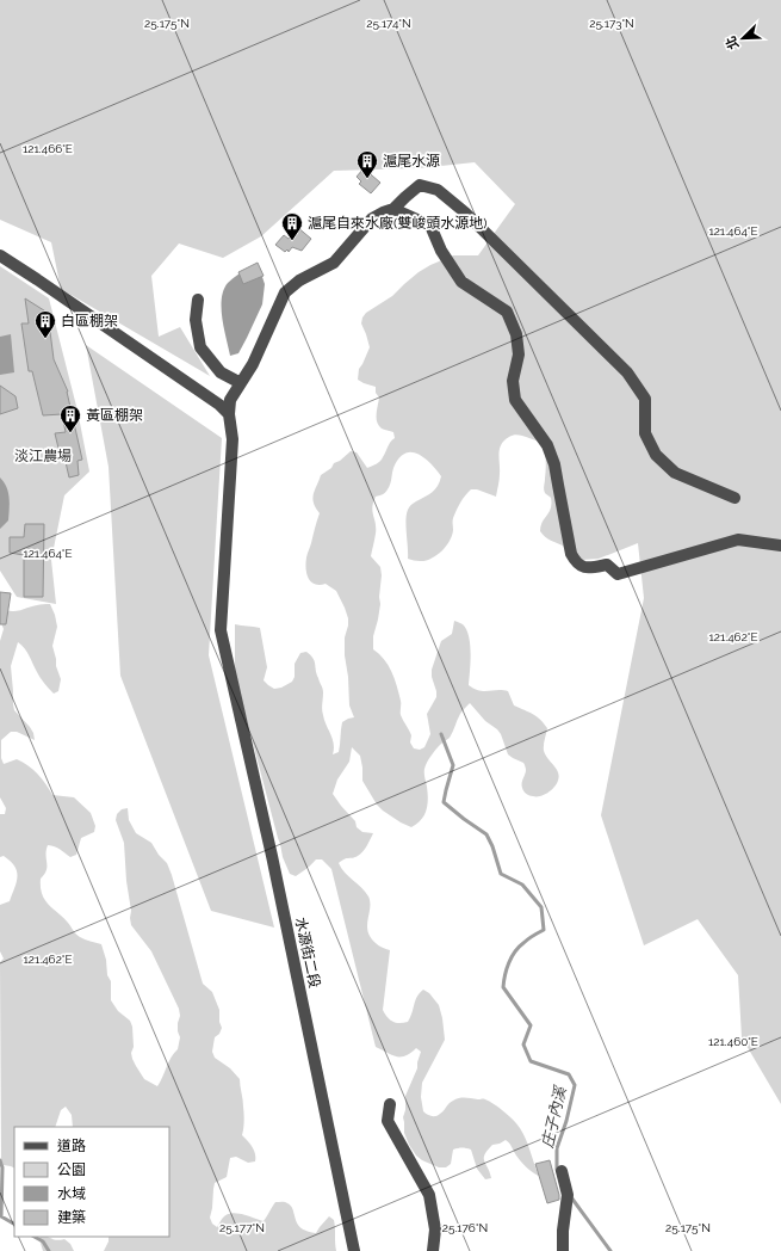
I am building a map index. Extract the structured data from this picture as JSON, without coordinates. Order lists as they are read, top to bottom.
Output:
{
  "streets": {
    "street": ["水源街二段"]
  },
  "water": ["庄子內溪"],
  "parks": ["淡江農場"],
  "places": {
    "building": [
      "滬尾水源",
      "滬尾自來水廠(雙峻頭水源地)",
      "白區棚架",
      "黃區棚架"
    ]
  },
  "legend": [
    "道路",
    "公園",
    "水域",
    "建築"
  ],
  "north": "bottom left",
  "coordinates": [
    "25.175°N",
    "25.174°N",
    "25.173°N",
    "121.466°E",
    "121.464°E",
    "121.462°E",
    "121.460°E",
    "25.177°N",
    "25.176°N"
  ]
}
